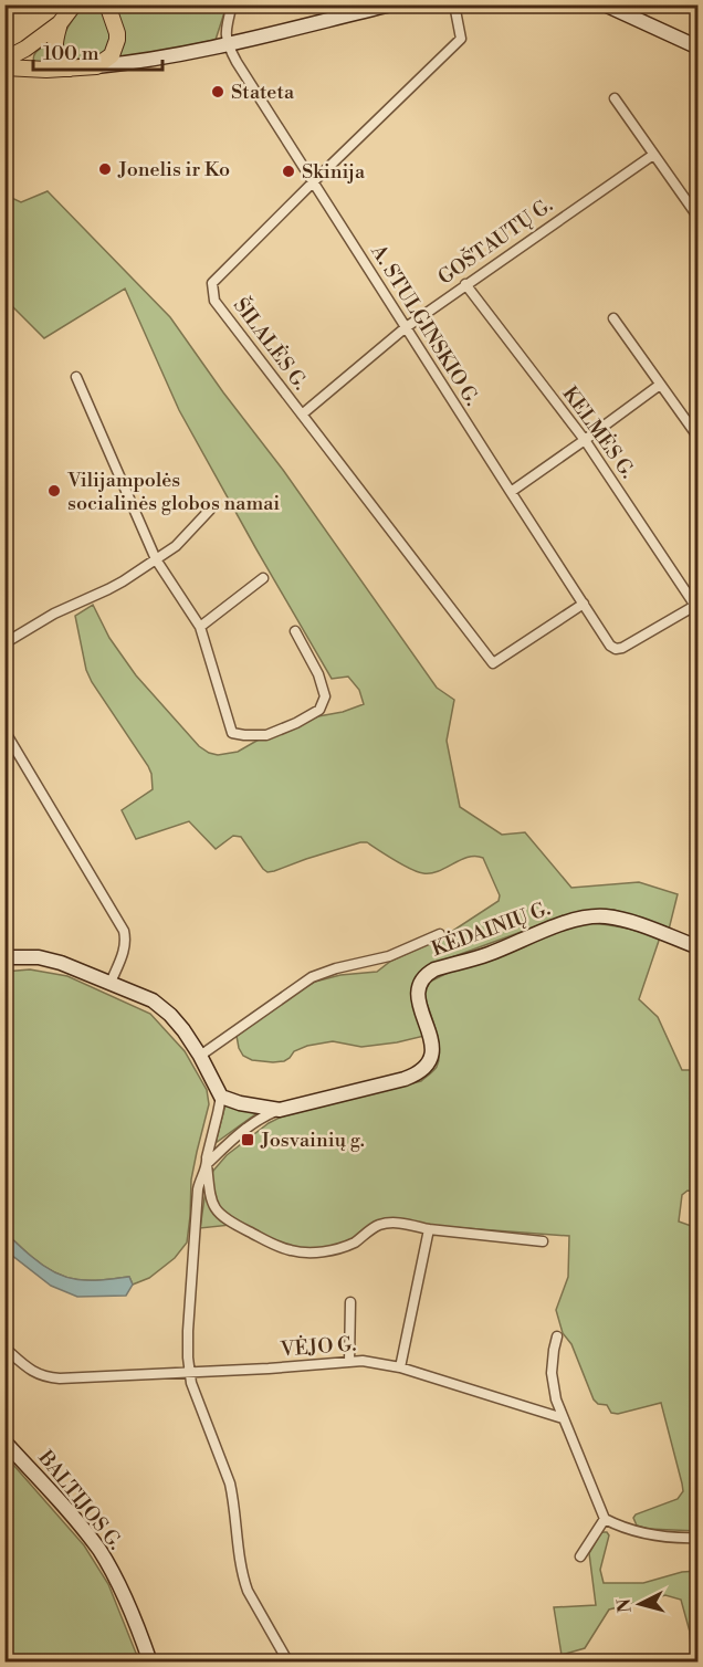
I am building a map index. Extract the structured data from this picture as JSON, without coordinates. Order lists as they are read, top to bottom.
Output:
{
  "streets": {
    "main road": ["KĖDAINIŲ G.", "BALTIJOS G."],
    "street": [
      "GOŠTAUTŲ G.",
      "A. STULGINSKIO G.",
      "ŠILALĖS G.",
      "KELMĖS G.",
      "VĖJO G."
    ]
  },
  "crossings": [
    ["GOŠTAUTŲ G.", "A. STULGINSKIO G."],
    ["GOŠTAUTŲ G.", "ŠILALĖS G."],
    ["GOŠTAUTŲ G.", "KELMĖS G."],
    ["A. STULGINSKIO G.", "ŠILALĖS G."],
    ["A. STULGINSKIO G.", "KELMĖS G."]
  ],
  "places": {
    "other": [
      "Stateta",
      "Jonelis ir Ko",
      "Skinija",
      "Vilijampolės socialinės globos namai"
    ],
    "transit": ["Josvainių g."]
  },
  "scale_bar": "100 m",
  "north": "left"
}
